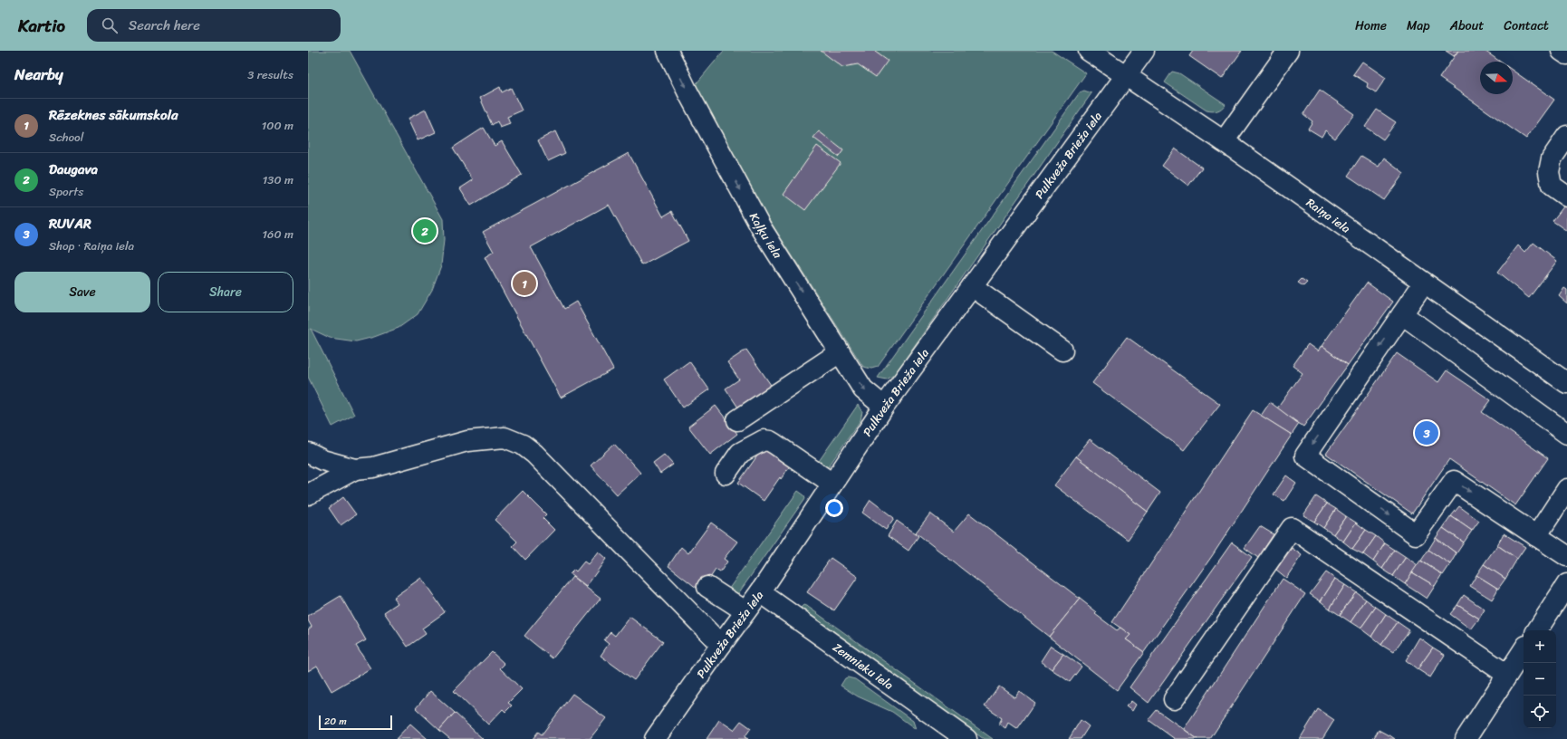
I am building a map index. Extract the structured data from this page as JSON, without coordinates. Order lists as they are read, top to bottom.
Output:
{
  "streets": {
    "street": [
      "Pulkveža Brieža iela",
      "Raiņa iela",
      "Kaļķu iela",
      "Zemnieku iela"
    ]
  },
  "crossings": [
    ["Pulkveža Brieža iela", "Raiņa iela"],
    ["Pulkveža Brieža iela", "Kaļķu iela"],
    ["Pulkveža Brieža iela", "Zemnieku iela"]
  ],
  "one_way": ["Kaļķu iela"],
  "scale_bar": "20 m",
  "north": "right",
  "page": {
    "header": "Kartio",
    "search": "Search here",
    "nav": [
      "Home",
      "Map",
      "About",
      "Contact"
    ],
    "heading": ["Nearby", "3 results"],
    "list": [
      {
        "mark": "1",
        "name": "Rēzeknes sākumskola",
        "note": "School",
        "value": "100 m"
      },
      {
        "mark": "2",
        "name": "Daugava",
        "note": "Sports",
        "value": "130 m"
      },
      {
        "mark": "3",
        "name": "RUVAR",
        "note": "Shop · Raiņa iela",
        "value": "160 m"
      }
    ],
    "pins": ["2", "1", "3"],
    "buttons": ["Save", "Share"],
    "map_buttons": ["+", "−"],
    "scale": "20 m"
  }
}
